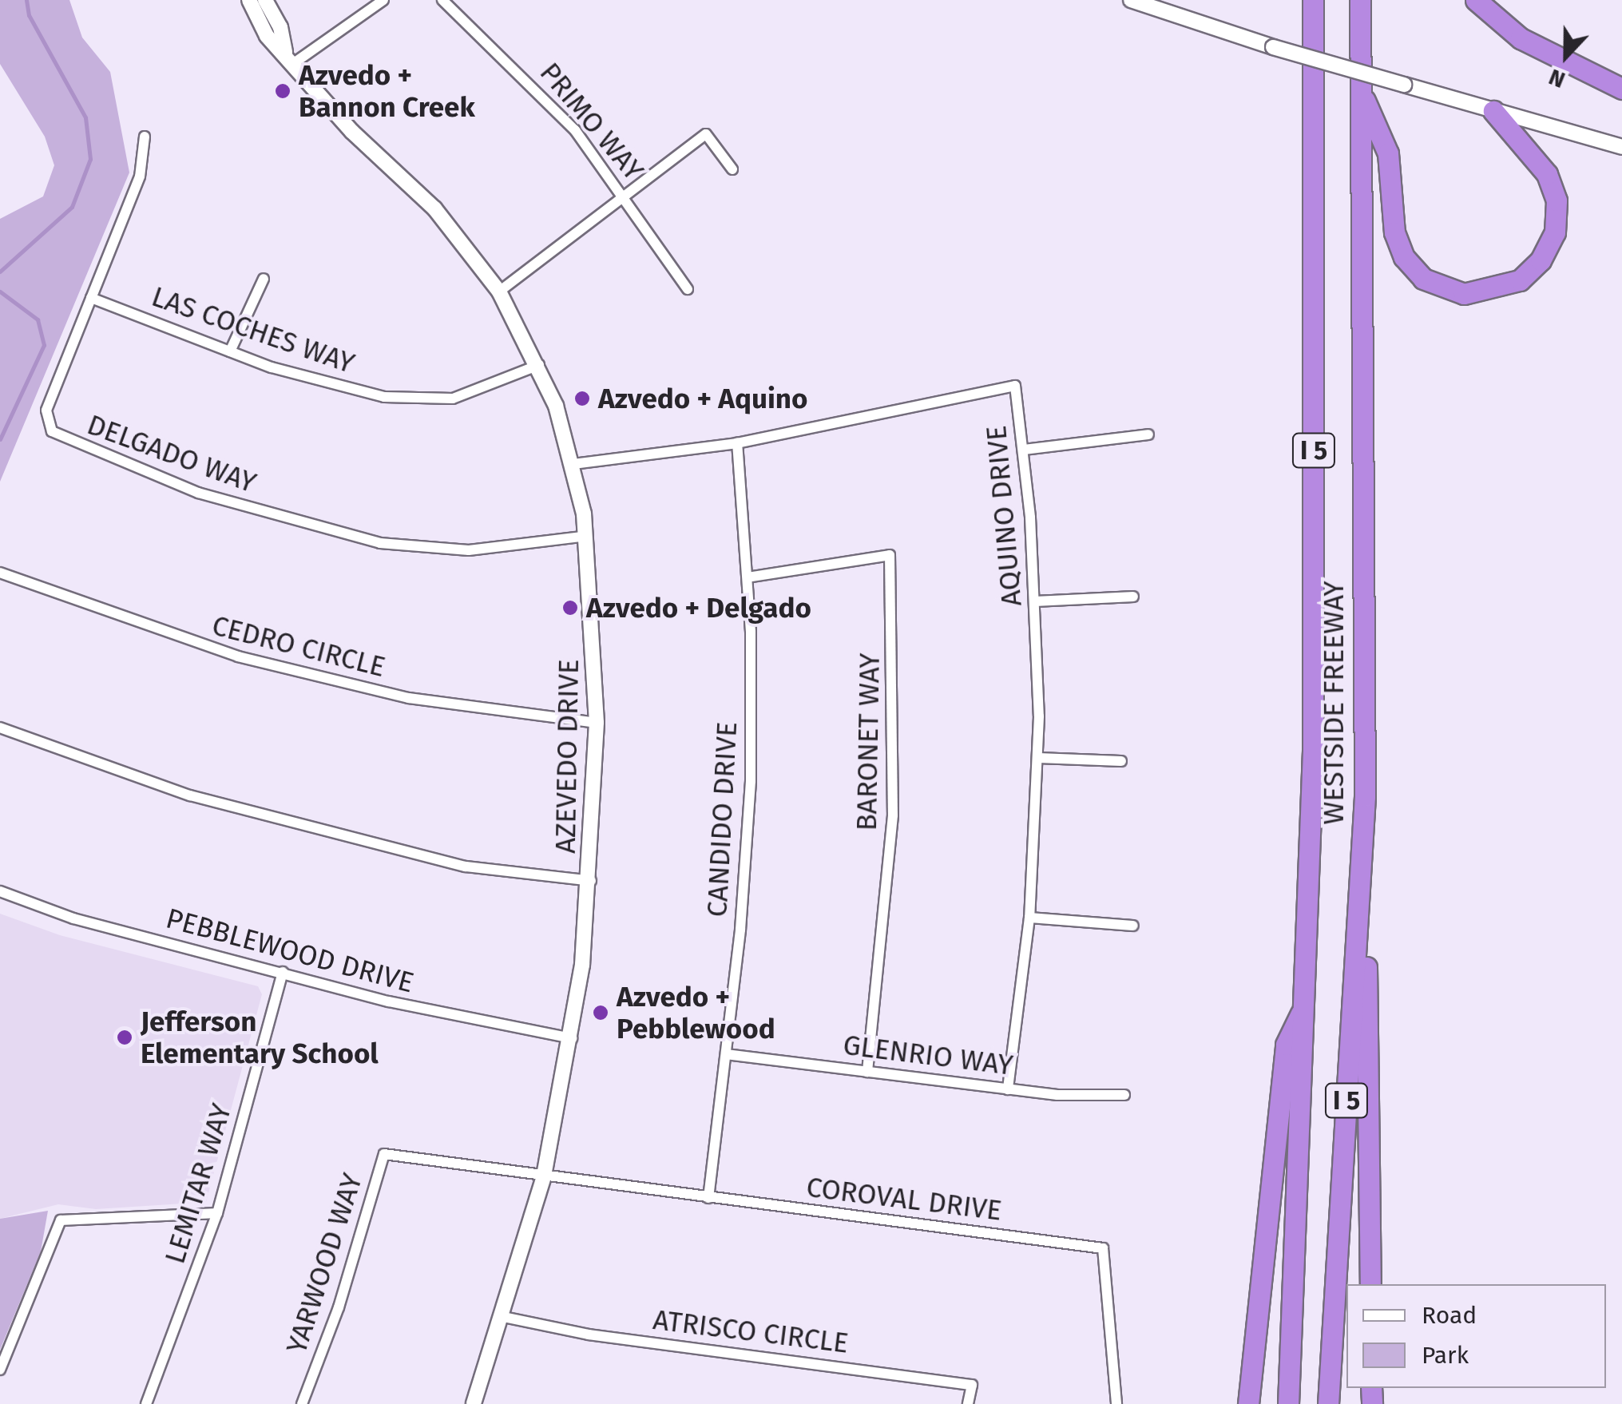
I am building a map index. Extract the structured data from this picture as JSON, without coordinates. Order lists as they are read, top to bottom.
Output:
{
  "streets": {
    "highway": ["I 5", "WESTSIDE FREEWAY"],
    "street": [
      "PRIMO WAY",
      "LAS COCHES WAY",
      "DELGADO WAY",
      "AQUINO DRIVE",
      "CEDRO CIRCLE",
      "BARONET WAY",
      "AZEVEDO DRIVE",
      "CANDIDO DRIVE",
      "PEBBLEWOOD DRIVE",
      "GLENRIO WAY",
      "LEMITAR WAY",
      "COROVAL DRIVE",
      "YARWOOD WAY",
      "ATRISCO CIRCLE"
    ]
  },
  "crossings": [
    ["LAS COCHES WAY", "DELGADO WAY"],
    ["LAS COCHES WAY", "AZEVEDO DRIVE"],
    ["DELGADO WAY", "AZEVEDO DRIVE"],
    ["AQUINO DRIVE", "AZEVEDO DRIVE"],
    ["AQUINO DRIVE", "CANDIDO DRIVE"],
    ["AQUINO DRIVE", "GLENRIO WAY"],
    ["CEDRO CIRCLE", "AZEVEDO DRIVE"],
    ["BARONET WAY", "CANDIDO DRIVE"],
    ["BARONET WAY", "GLENRIO WAY"],
    ["AZEVEDO DRIVE", "PEBBLEWOOD DRIVE"],
    ["AZEVEDO DRIVE", "COROVAL DRIVE"],
    ["AZEVEDO DRIVE", "YARWOOD WAY"],
    ["AZEVEDO DRIVE", "ATRISCO CIRCLE"],
    ["CANDIDO DRIVE", "GLENRIO WAY"],
    ["CANDIDO DRIVE", "COROVAL DRIVE"],
    ["PEBBLEWOOD DRIVE", "LEMITAR WAY"],
    ["COROVAL DRIVE", "YARWOOD WAY"]
  ],
  "places": [
    "Azvedo + Bannon Creek",
    "Azvedo + Aquino",
    "Azvedo + Delgado",
    "Azvedo + Pebblewood",
    "Jefferson Elementary School"
  ],
  "legend": ["Road", "Park"],
  "north": "bottom"
}
